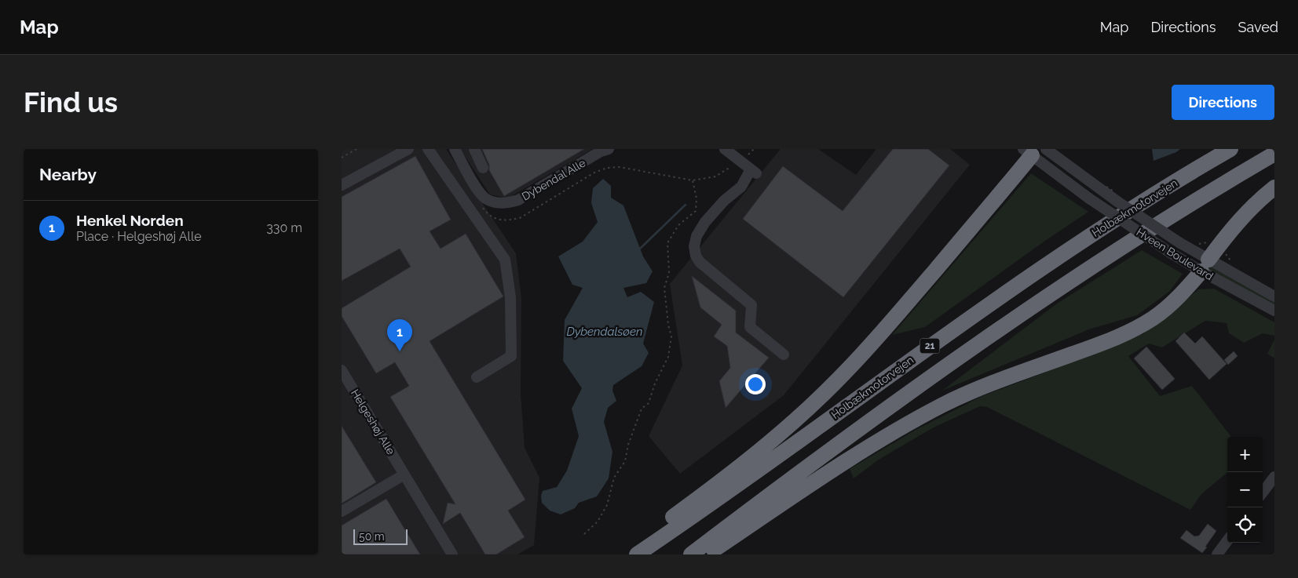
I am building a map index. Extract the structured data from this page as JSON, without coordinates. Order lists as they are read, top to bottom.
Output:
{
  "streets": {
    "highway": ["Holbækmotorvejen", "21"],
    "street": ["Dybendal Alle", "Hveen Boulevard", "Helgeshøj Alle"]
  },
  "water": ["Dybendalsøen"],
  "scale_bar": "50 m",
  "page": {
    "header": "Map",
    "nav": ["Map", "Directions", "Saved"],
    "buttons": "Directions",
    "title": "Find us",
    "heading": "Nearby",
    "list": [
      {
        "mark": "1",
        "name": "Henkel Norden",
        "note": "Place · Helgeshøj Alle",
        "value": "330 m"
      }
    ],
    "pins": "1",
    "map_buttons": ["+", "−"],
    "scale": "50 m"
  }
}
